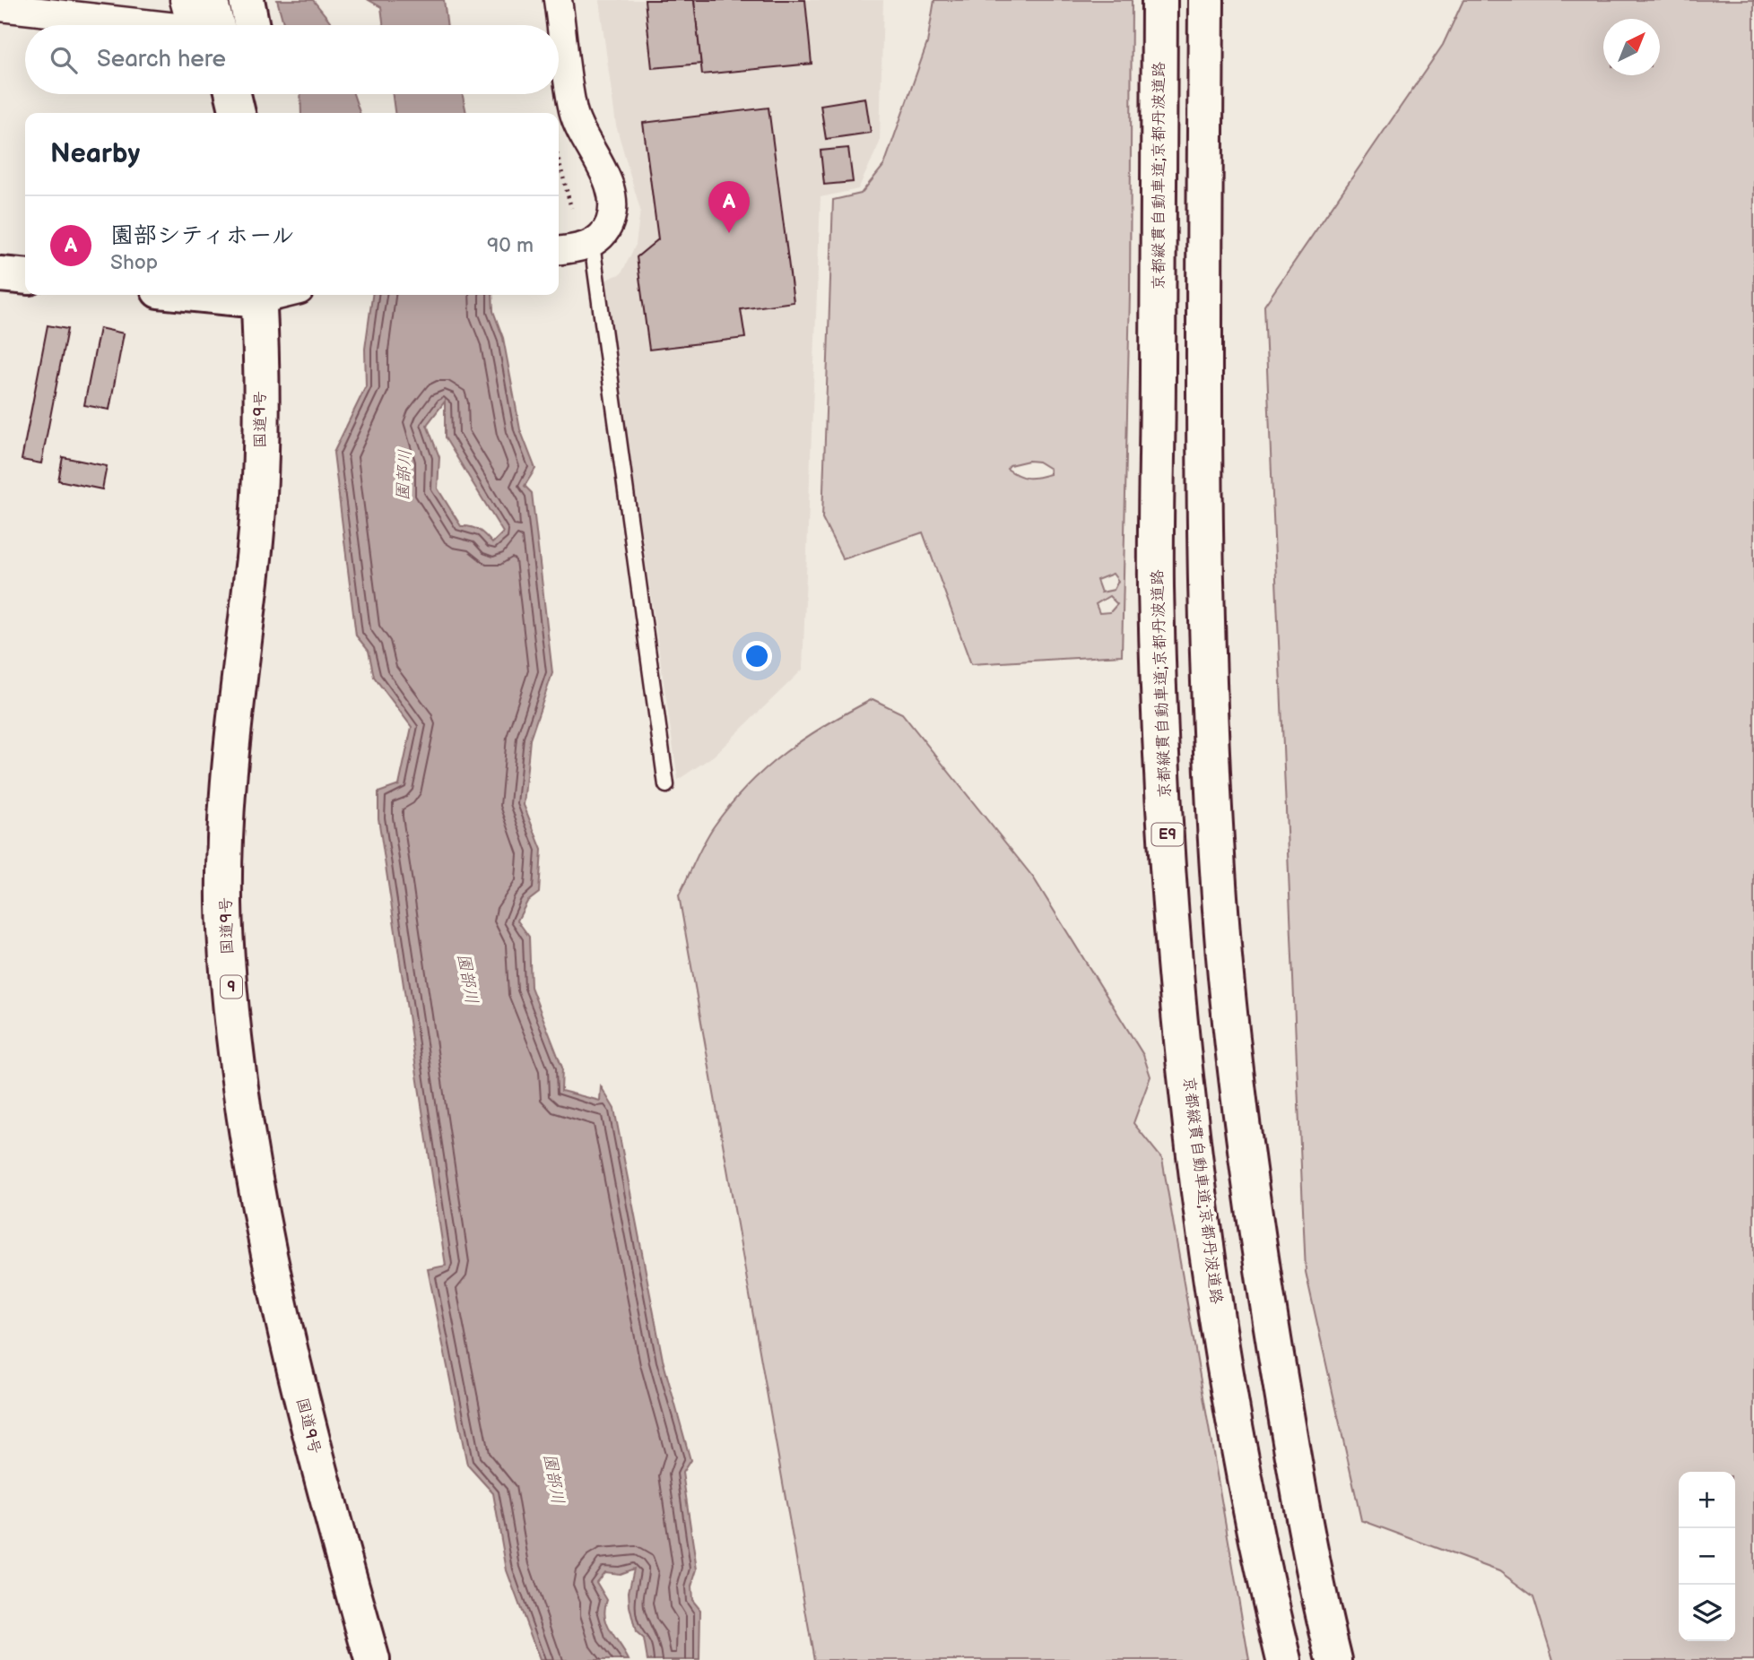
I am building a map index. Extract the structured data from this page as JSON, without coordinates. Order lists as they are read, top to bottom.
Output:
{
  "streets": {
    "main road": [
      "京都縦貫自動車道;京都丹波道路",
      "国道9号",
      "E9",
      "9"
    ]
  },
  "water": ["園部川"],
  "north": "top right",
  "page": {
    "search": "Search here",
    "heading": "Nearby",
    "pins": "A",
    "list": [
      {
        "mark": "A",
        "name": "園部シティホール",
        "note": "Shop",
        "value": "90 m"
      }
    ],
    "map_buttons": ["+", "−"]
  }
}
